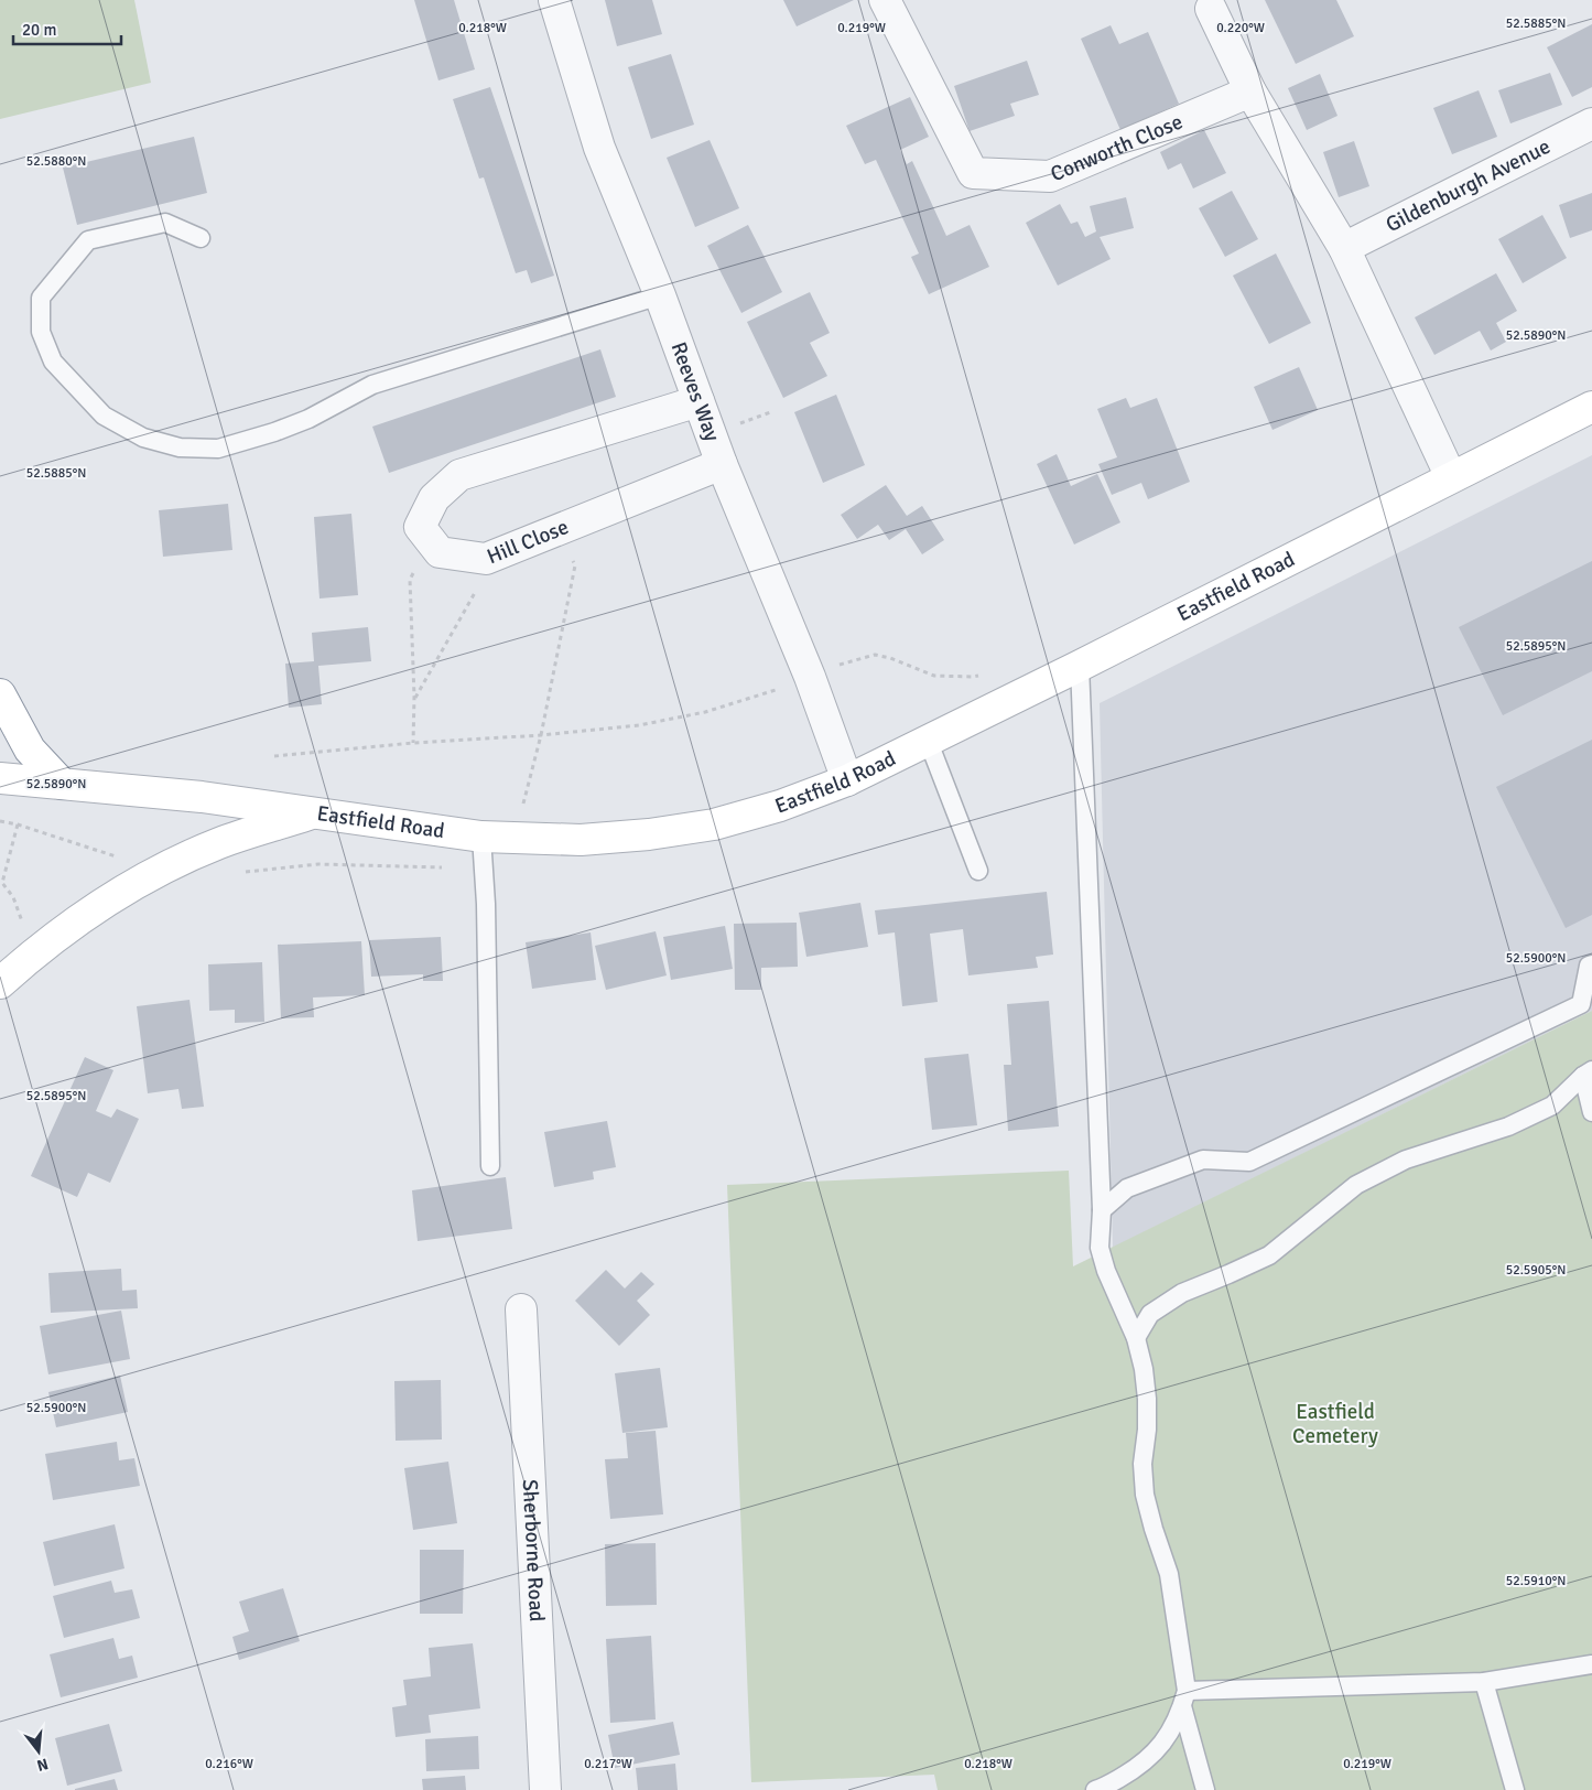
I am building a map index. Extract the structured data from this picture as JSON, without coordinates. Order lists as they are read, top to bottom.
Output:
{
  "streets": {
    "main road": ["Eastfield Road"],
    "street": [
      "Conworth Close",
      "Gildenburgh Avenue",
      "Reeves Way",
      "Hill Close",
      "Sherborne Road"
    ]
  },
  "crossings": [
    ["Reeves Way", "Hill Close"],
    ["Reeves Way", "Eastfield Road"]
  ],
  "parks": ["Eastfield Cemetery"],
  "scale_bar": "20 m",
  "north": "bottom",
  "coordinates": [
    "52.5885°N",
    "0.218°W",
    "0.219°W",
    "0.220°W",
    "52.5880°N",
    "52.5890°N",
    "52.5895°N",
    "52.5900°N",
    "52.5905°N",
    "52.5910°N",
    "0.216°W",
    "0.217°W"
  ]
}
